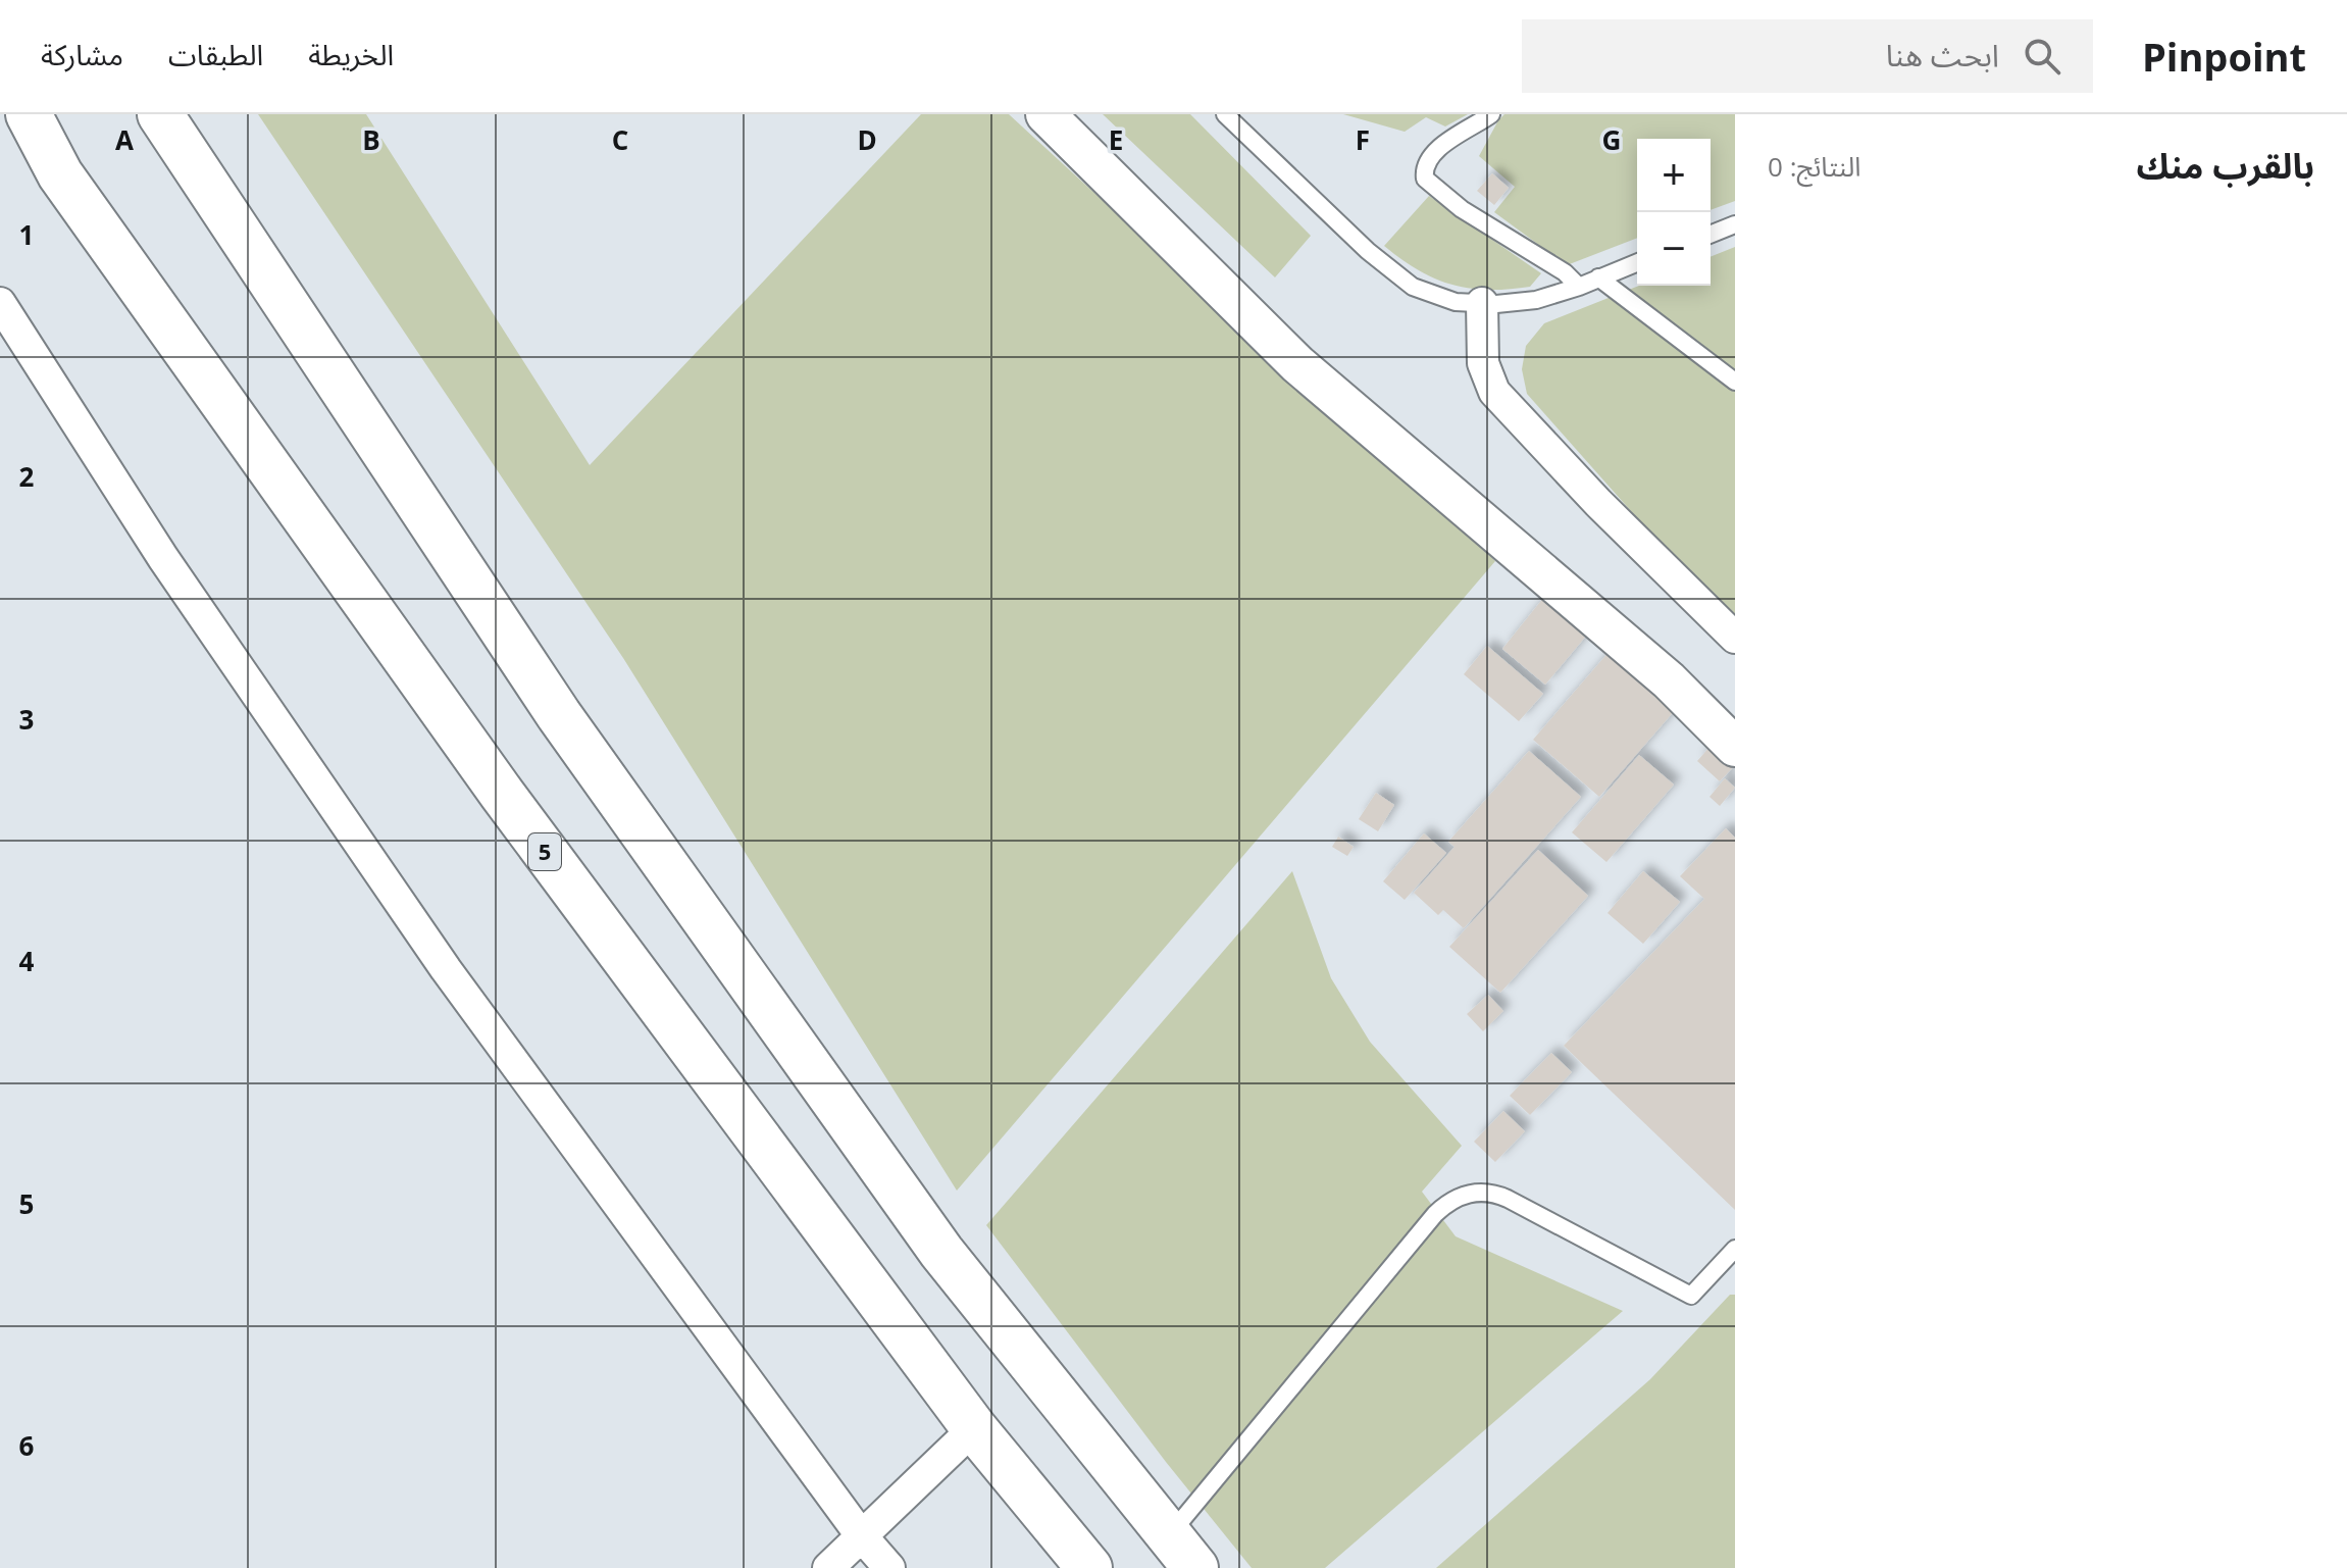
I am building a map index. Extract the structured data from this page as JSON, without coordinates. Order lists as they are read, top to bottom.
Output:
{
  "streets": {
    "highway": ["5"]
  },
  "page": {
    "header": "Pinpoint",
    "search": "ابحث هنا",
    "nav": ["الخريطة", "الطبقات", "مشاركة"],
    "heading": ["بالقرب منك", "النتائج: 0"],
    "map_buttons": ["+", "−"]
  },
  "grid": {
    "columns": [
      "A",
      "B",
      "C",
      "D",
      "E",
      "F",
      "G"
    ],
    "rows": [
      "1",
      "2",
      "3",
      "4",
      "5",
      "6"
    ]
  }
}
